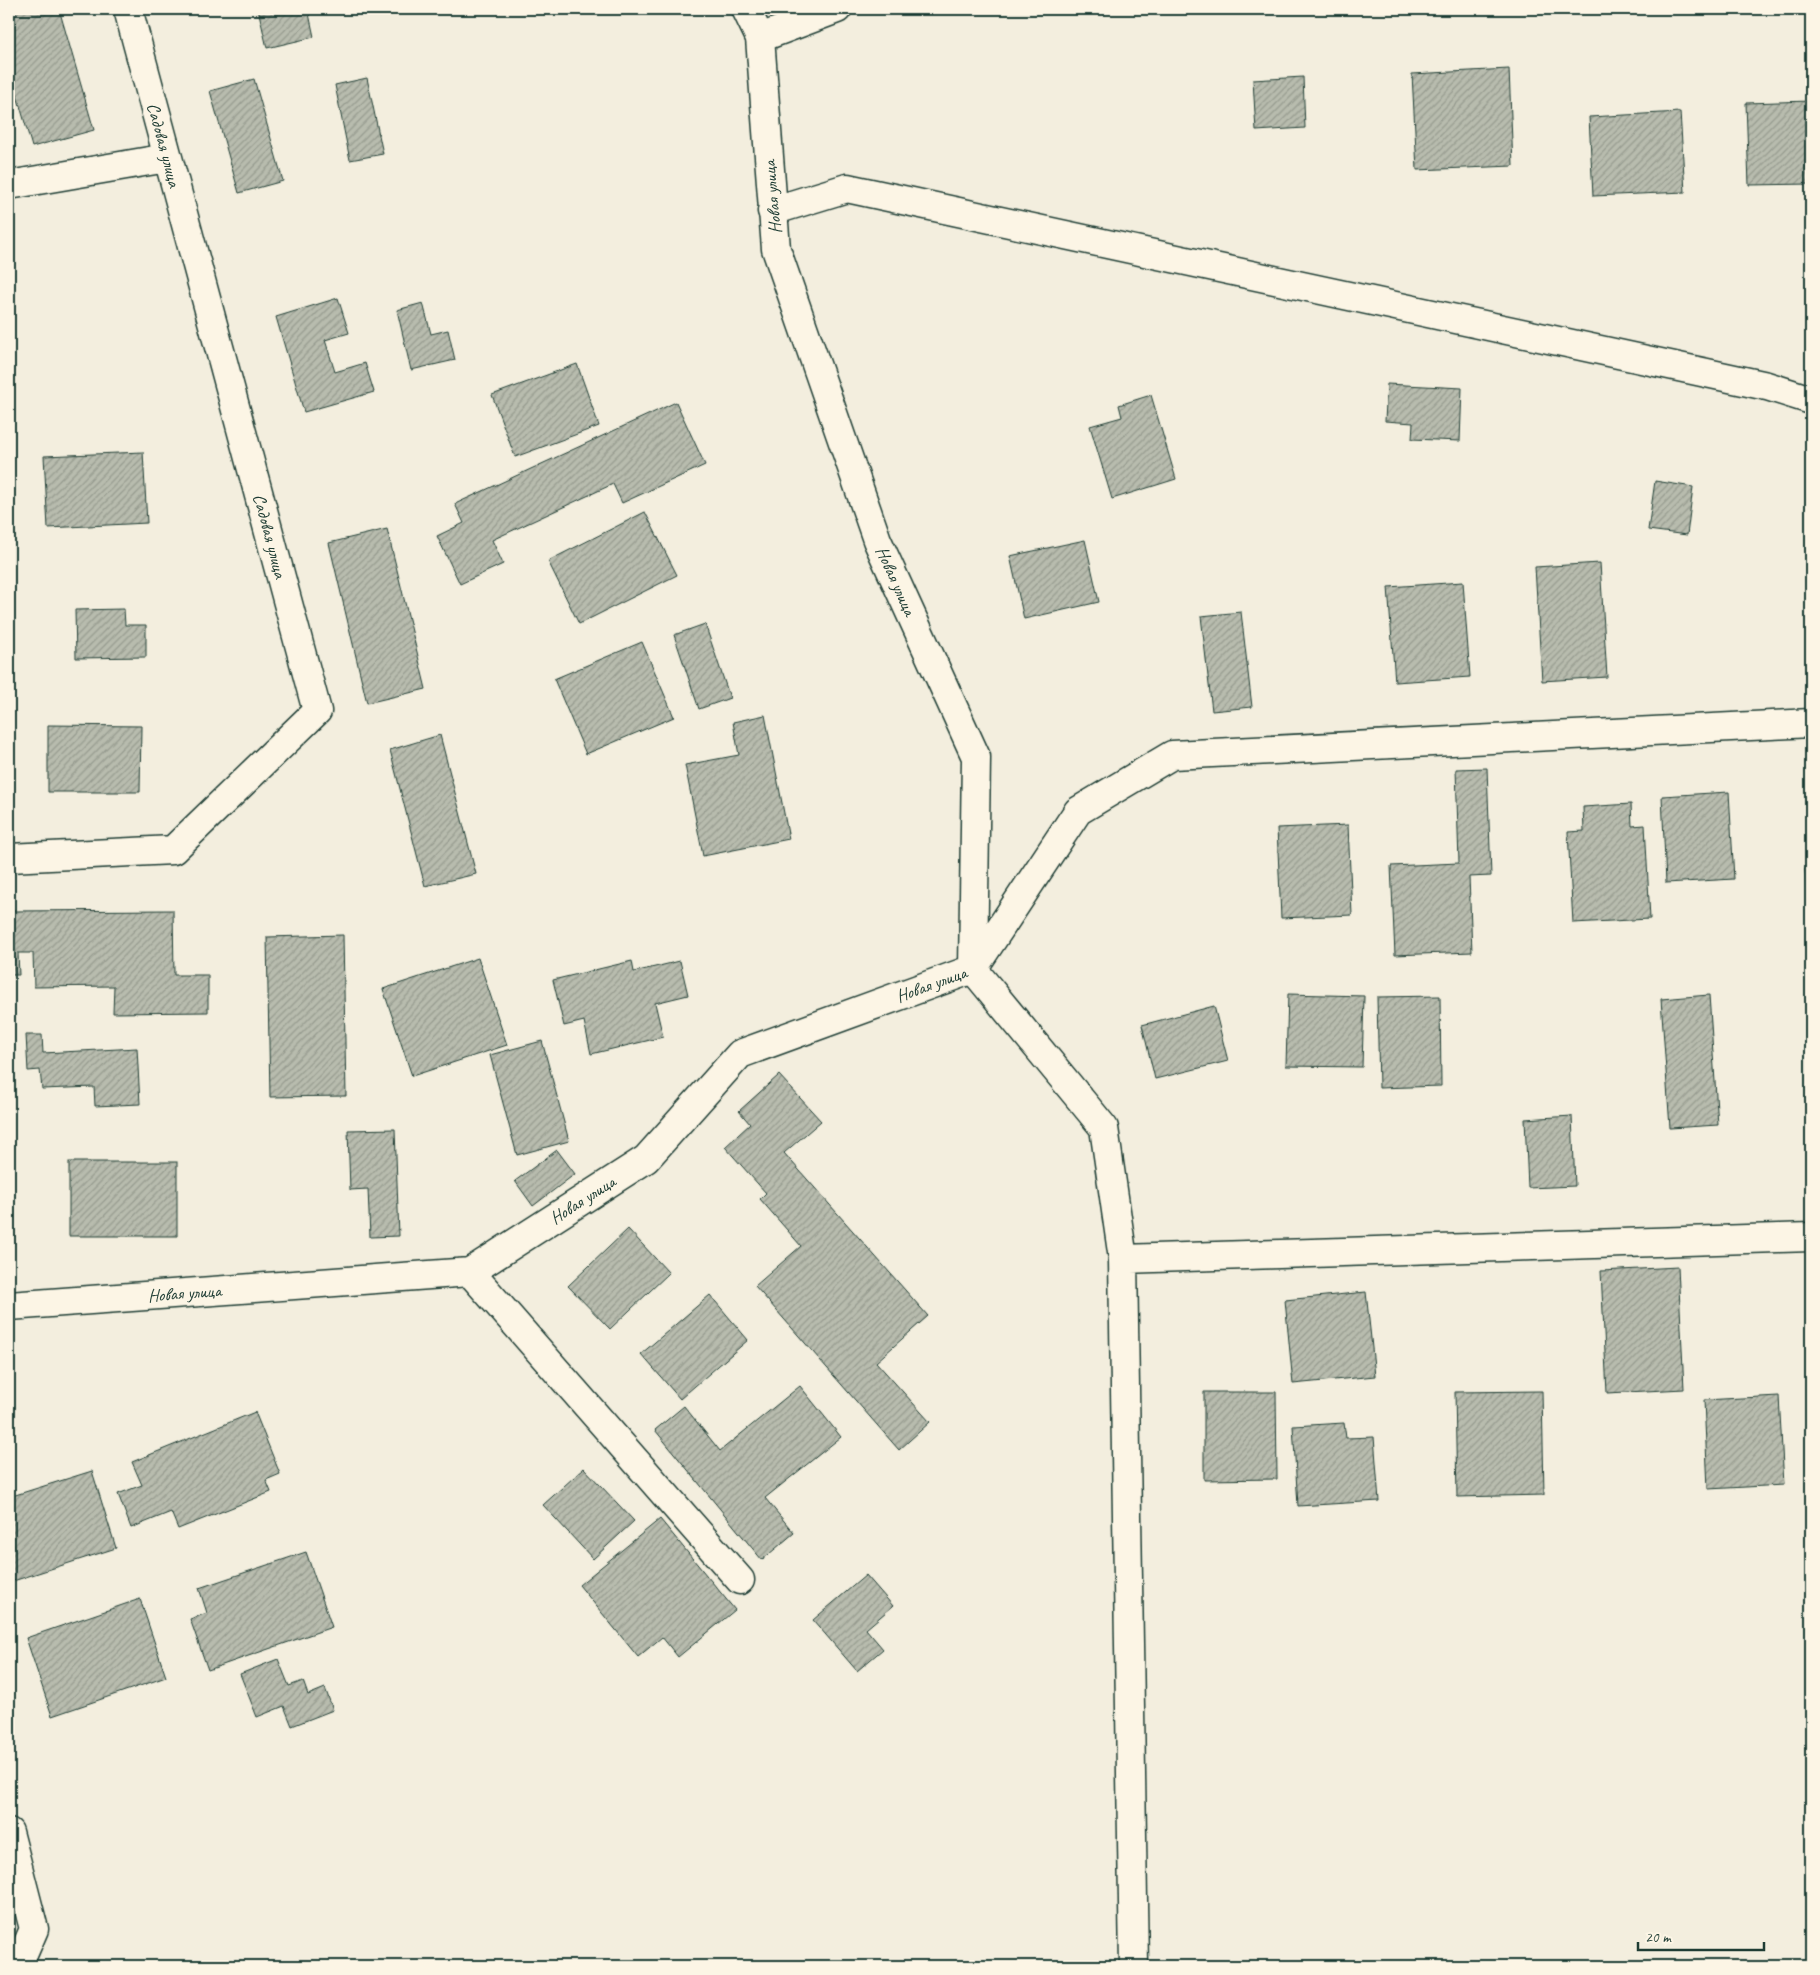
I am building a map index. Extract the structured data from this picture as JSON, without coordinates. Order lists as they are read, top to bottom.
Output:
{
  "streets": {
    "street": ["Садовая улица", "Новая улица"]
  },
  "scale_bar": "20 m"
}
